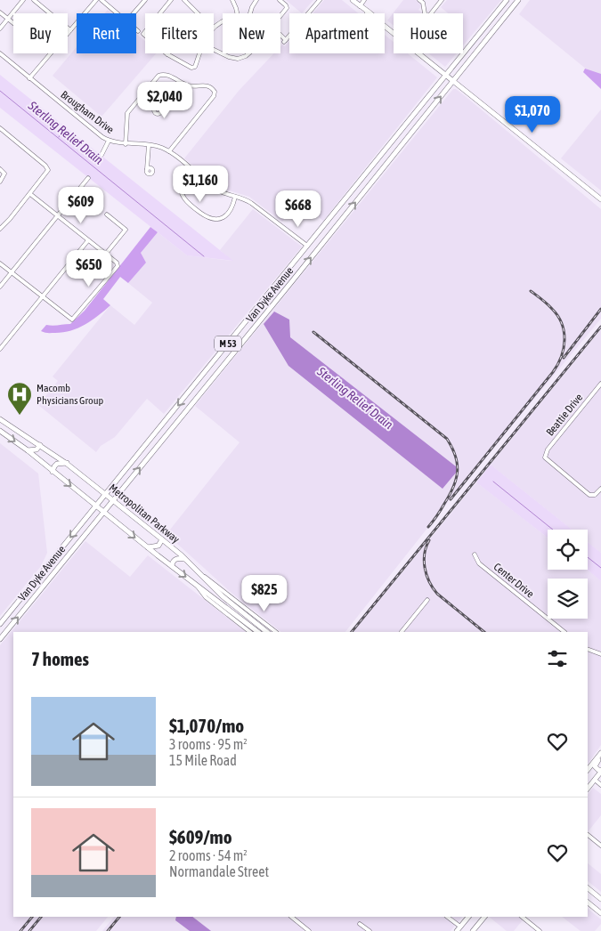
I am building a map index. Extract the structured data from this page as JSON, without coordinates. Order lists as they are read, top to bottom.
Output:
{
  "streets": {
    "main road": ["Van Dyke Avenue", "M 53", "Metropolitan Parkway"],
    "street": ["Brougham Drive", "Beattie Drive", "Center Drive"]
  },
  "crossings": [
    ["Brougham Drive", "Van Dyke Avenue"],
    ["Van Dyke Avenue", "Metropolitan Parkway"]
  ],
  "water": ["Sterling Relief Drain"],
  "places": {
    "hospital": ["Macomb Physicians Group"]
  },
  "page": {
    "chip": [
      "Buy",
      "Rent",
      "Filters",
      "New",
      "Apartment",
      "House"
    ],
    "price": [
      "$2,040",
      "$1,070",
      "$1,160",
      "$609",
      "$668",
      "$650",
      "$825"
    ],
    "heading": "7 homes",
    "list": [
      {
        "name": "$1,070/mo",
        "note": "3 rooms · 95 m² · 15 Mile Road"
      },
      {
        "name": "$609/mo",
        "note": "2 rooms · 54 m² · Normandale Street"
      }
    ]
  }
}
